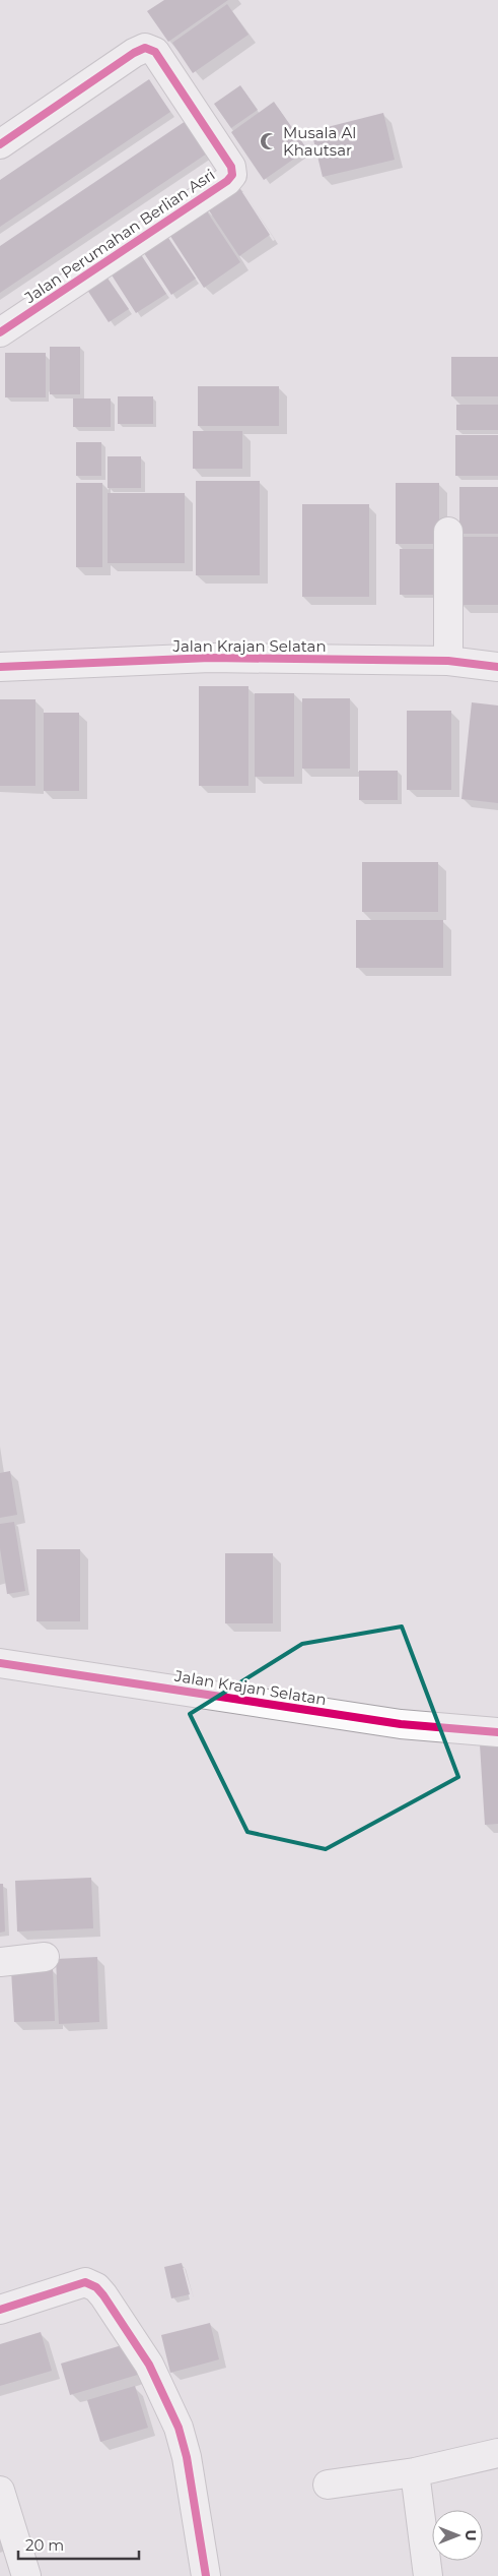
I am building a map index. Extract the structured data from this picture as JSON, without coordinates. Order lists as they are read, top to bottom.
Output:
{
  "streets": {
    "street": ["Jalan Perumahan Berlian Asri", "Jalan Krajan Selatan"]
  },
  "places": {
    "mosque": ["Musala Al Khautsar"]
  },
  "scale_bar": "20 m",
  "north": "right"
}
